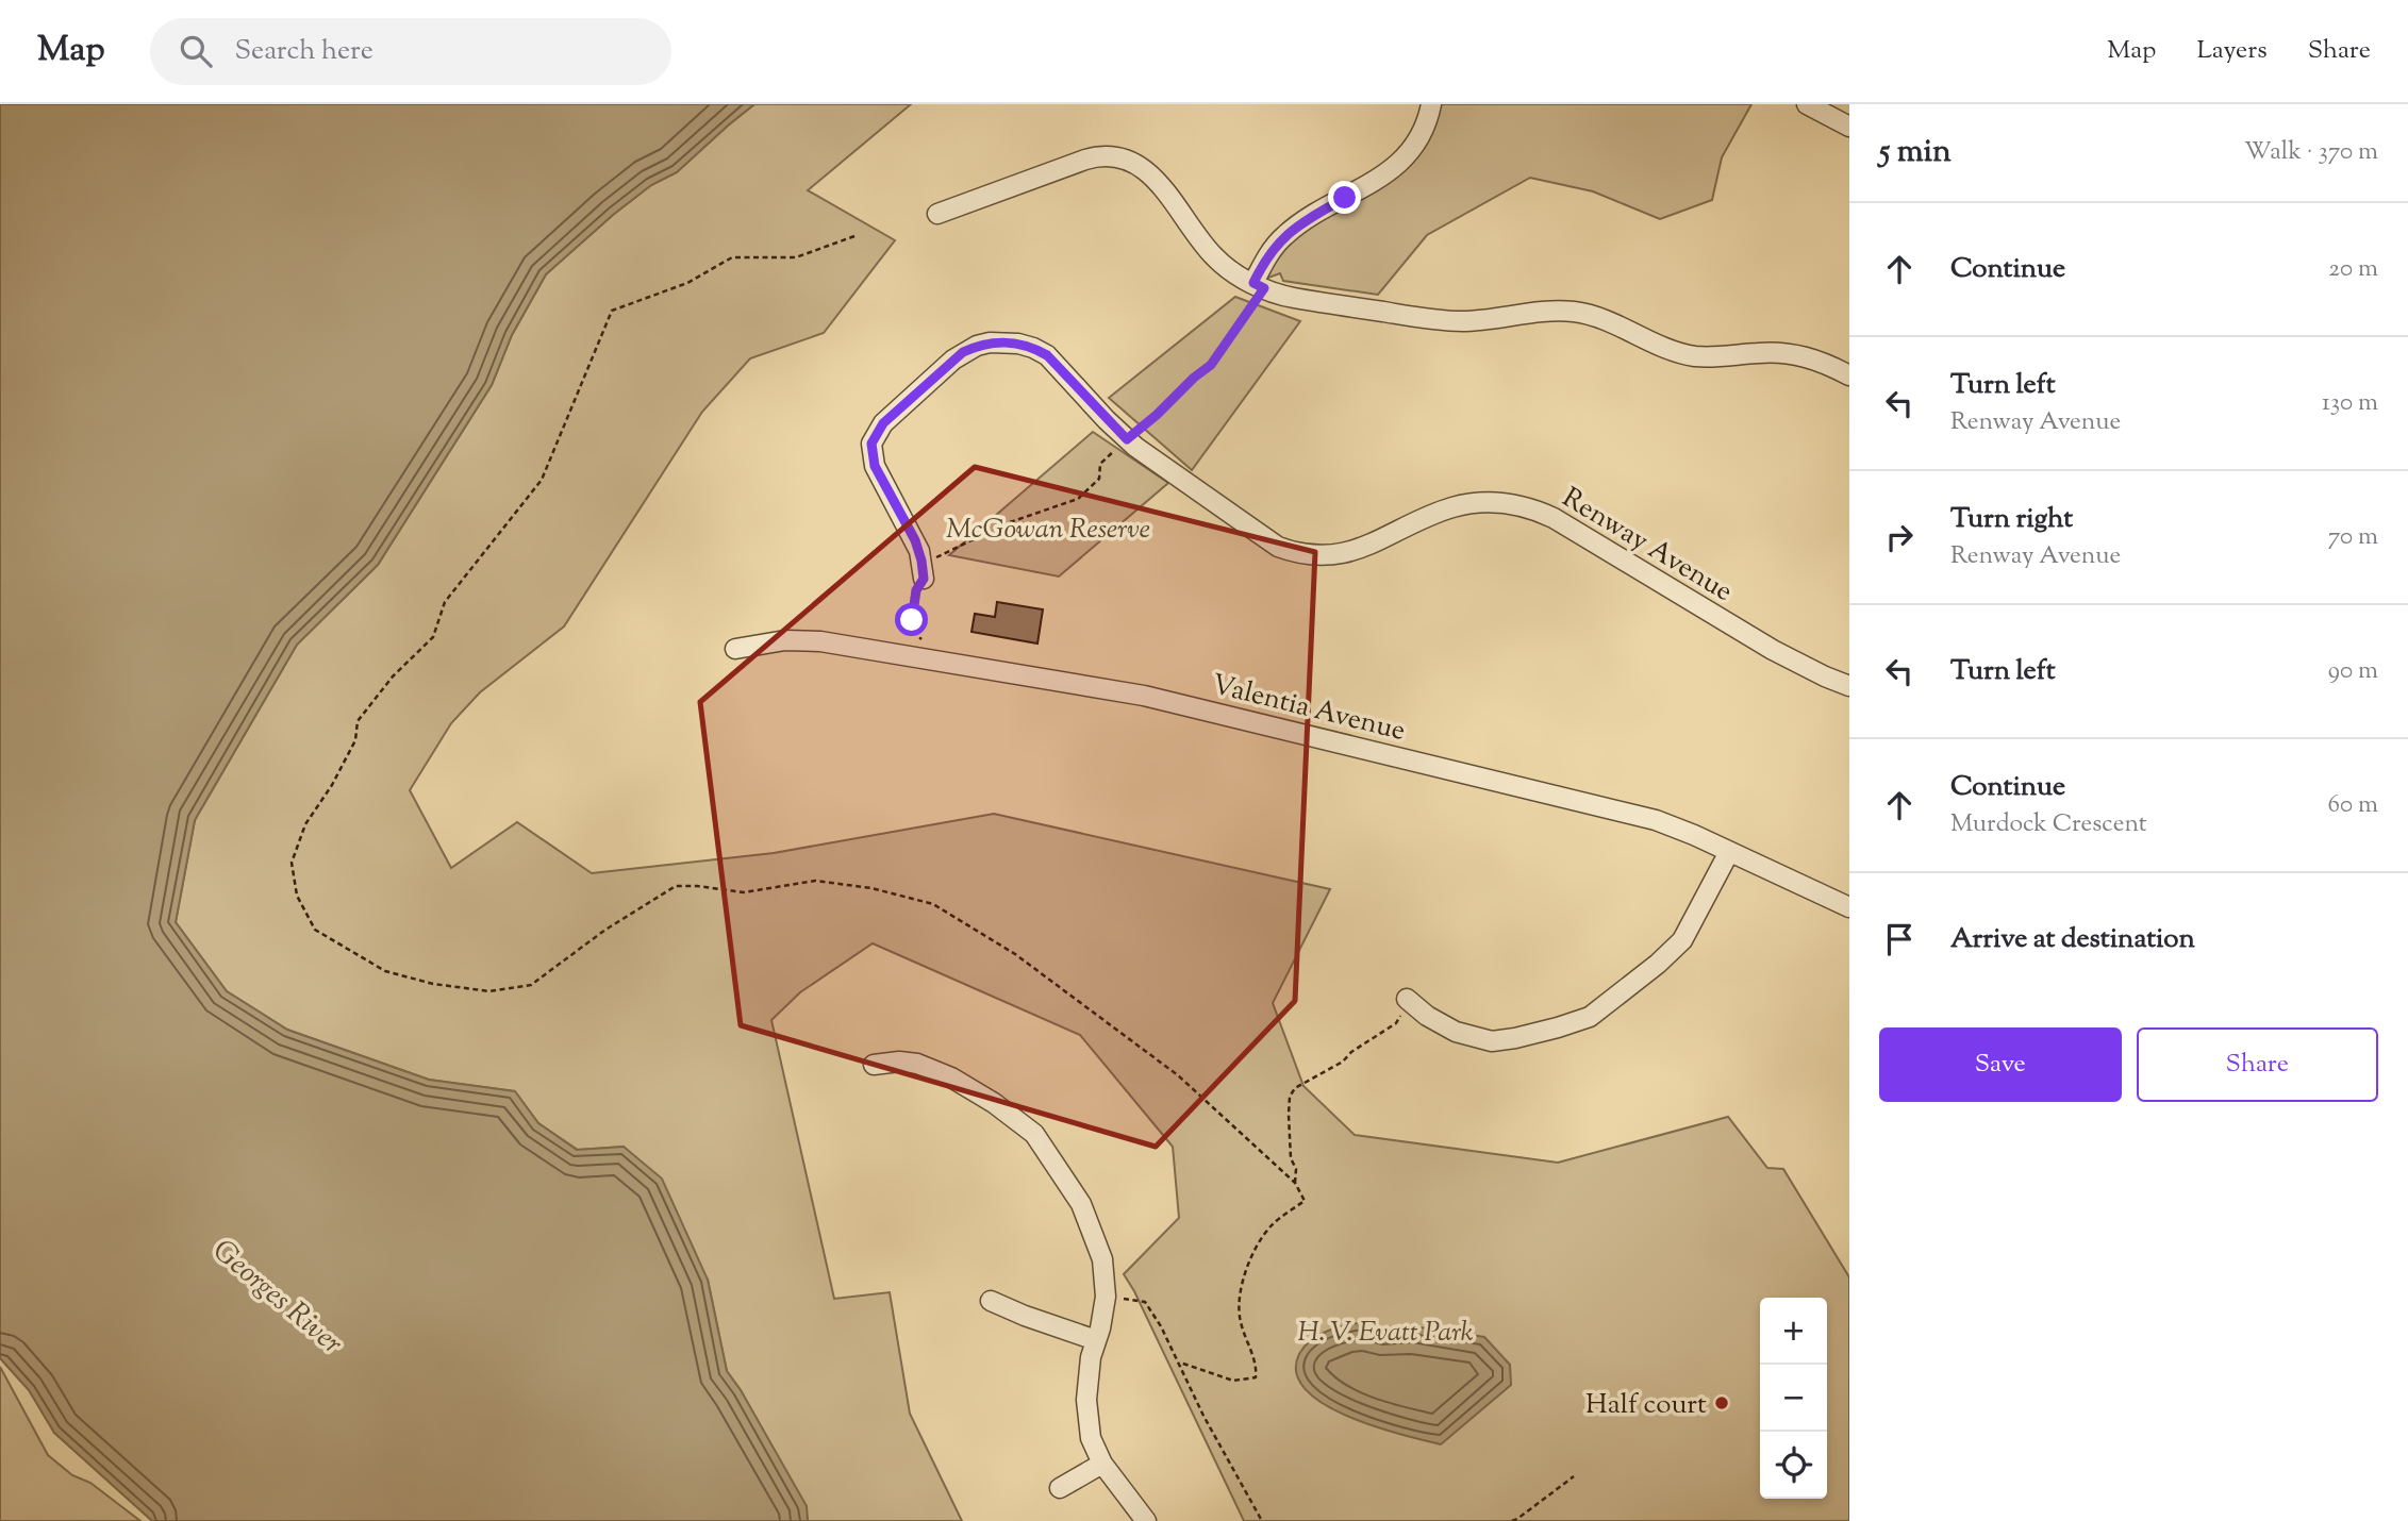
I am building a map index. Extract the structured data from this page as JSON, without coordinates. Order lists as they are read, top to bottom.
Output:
{
  "streets": {
    "street": ["Renway Avenue", "Valentia Avenue"]
  },
  "water": ["Georges River"],
  "parks": ["McGowan Reserve", "H. V. Evatt Park"],
  "places": ["Half court"],
  "page": {
    "header": "Map",
    "search": "Search here",
    "nav": ["Map", "Layers", "Share"],
    "heading": ["5 min", "Walk · 370 m"],
    "list": [
      ["Continue", "20 m"],
      ["Turn left", "Renway Avenue", "130 m"],
      ["Turn right", "Renway Avenue", "70 m"],
      ["Turn left", "90 m"],
      ["Continue", "Murdock Crescent", "60 m"],
      "Arrive at destination"
    ],
    "buttons": ["Save", "Share"],
    "map_buttons": ["+", "−"]
  }
}
